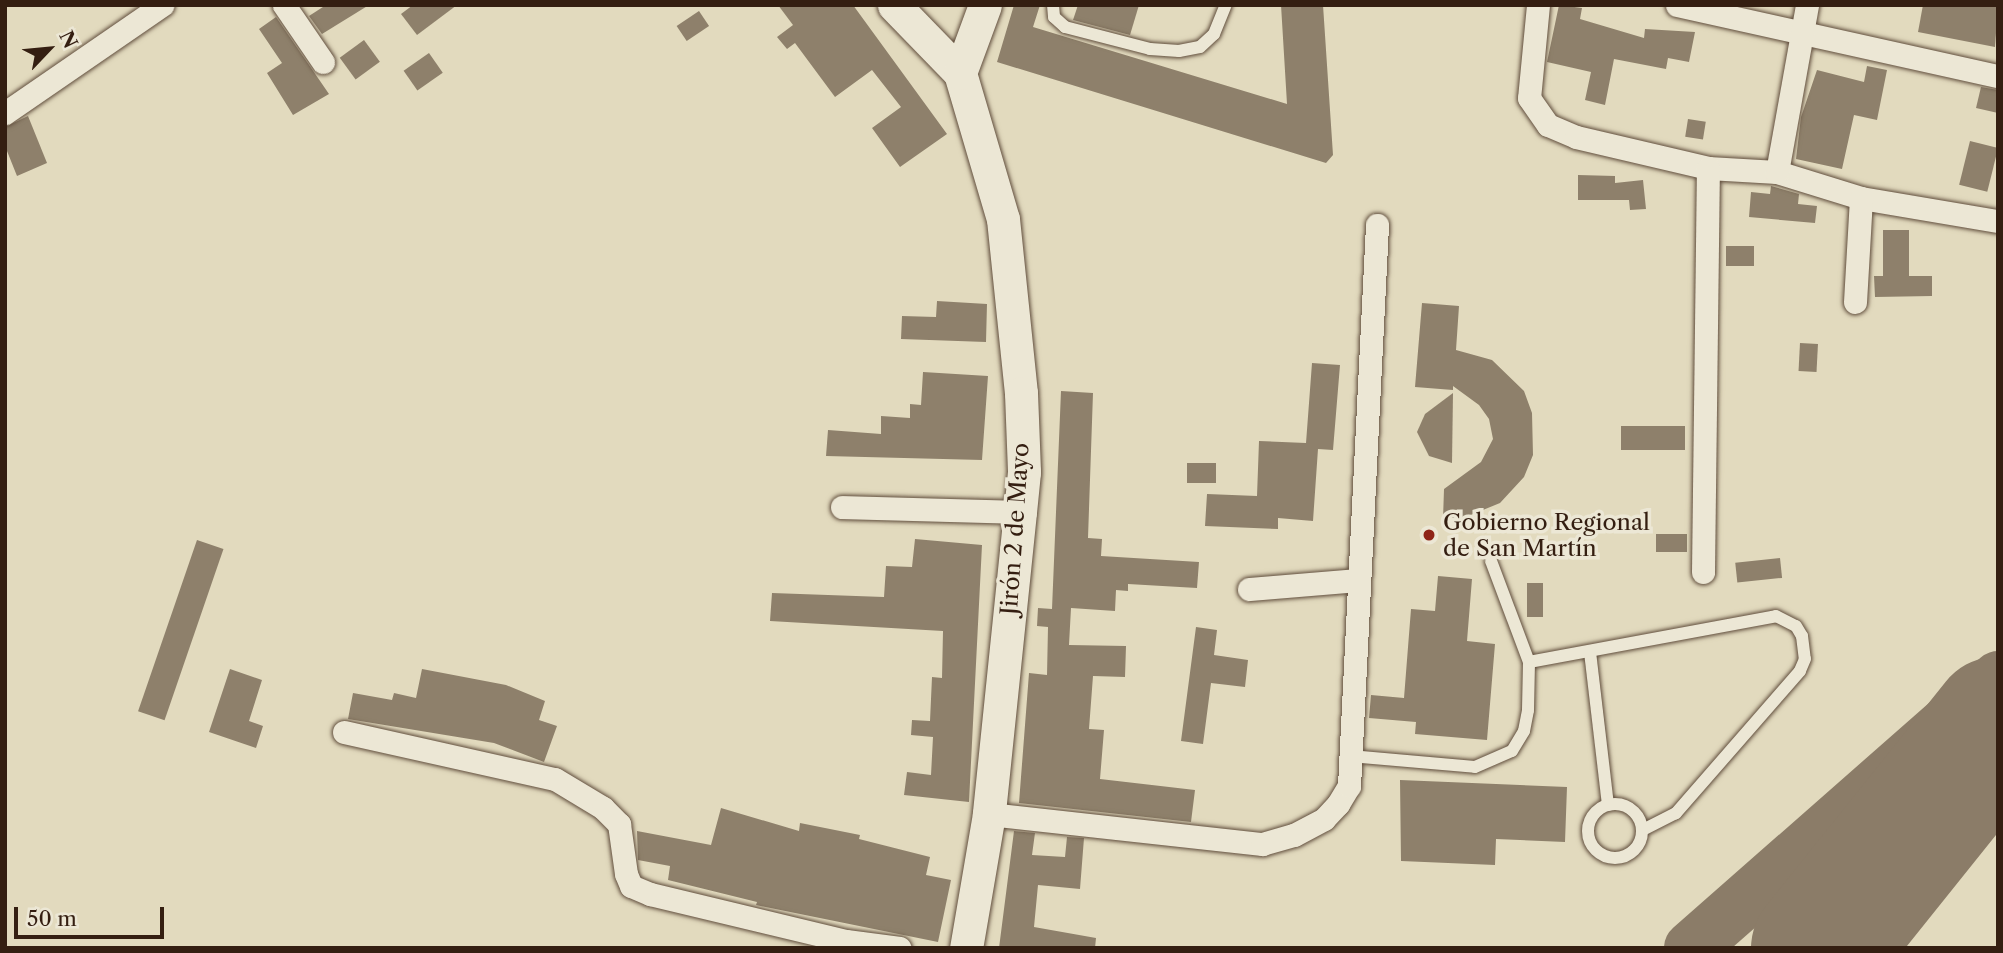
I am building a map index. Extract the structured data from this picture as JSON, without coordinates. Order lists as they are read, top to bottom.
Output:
{
  "streets": {
    "main road": ["Jirón 2 de Mayo"]
  },
  "places": ["Gobierno Regional de San Martín"],
  "scale_bar": "50 m",
  "north": "top right"
}
